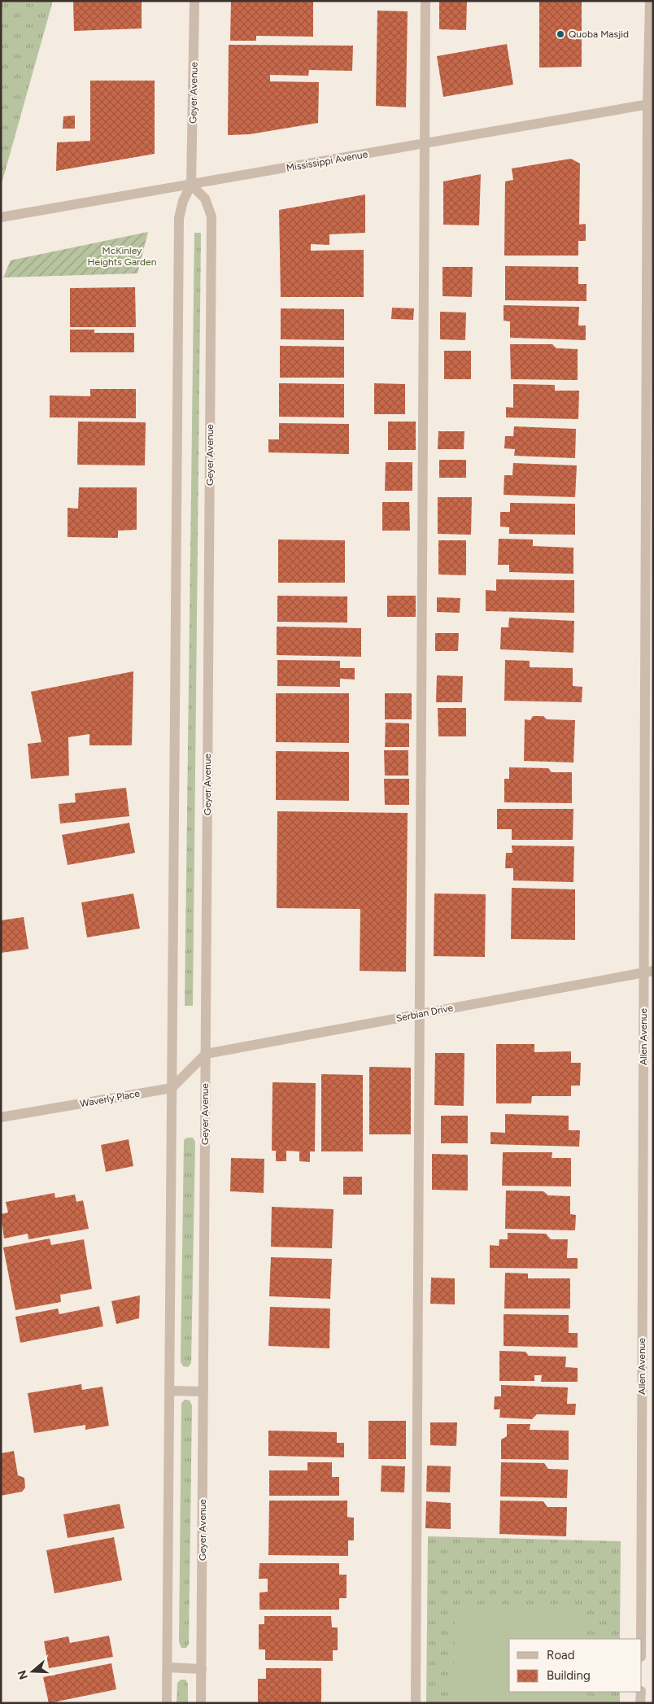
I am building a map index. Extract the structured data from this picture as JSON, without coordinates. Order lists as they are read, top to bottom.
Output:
{
  "streets": {
    "street": [
      "Geyer Avenue",
      "Mississippi Avenue",
      "Serbian Drive",
      "Allen Avenue",
      "Waverly Place"
    ]
  },
  "crossings": [
    ["Geyer Avenue", "Mississippi Avenue"],
    ["Geyer Avenue", "Serbian Drive"],
    ["Geyer Avenue", "Waverly Place"],
    ["Mississippi Avenue", "Allen Avenue"],
    ["Serbian Drive", "Allen Avenue"]
  ],
  "parks": ["McKinley Heights Garden"],
  "places": ["Quoba Masjid"],
  "legend": ["Road", "Building"],
  "north": "left"
}
